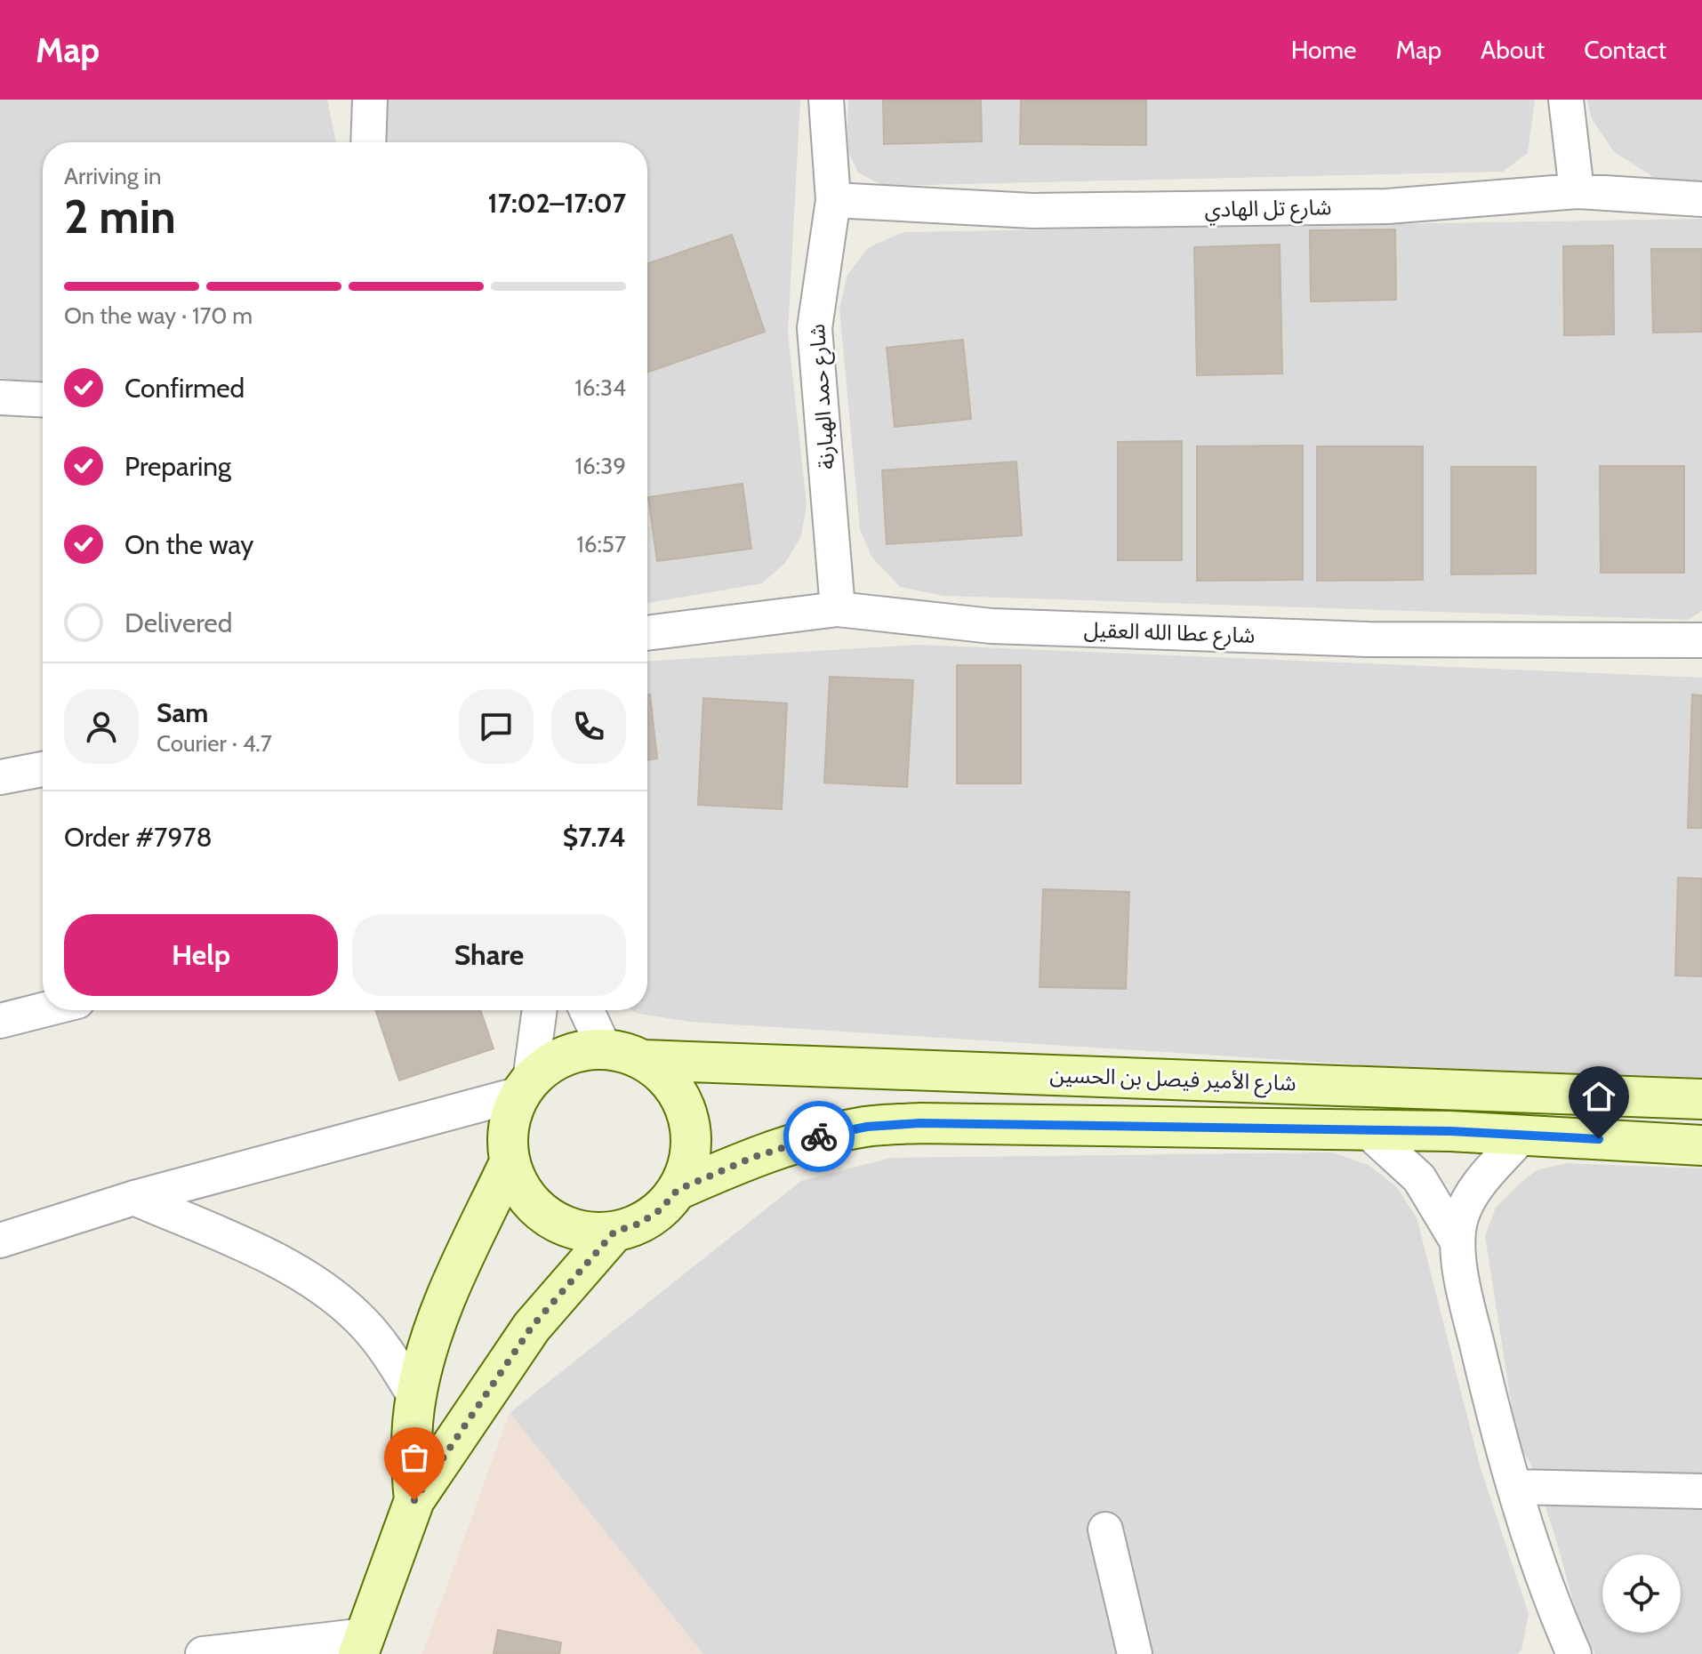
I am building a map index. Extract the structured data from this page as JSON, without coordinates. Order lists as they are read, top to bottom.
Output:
{
  "streets": {
    "street": [
      "شارع تل الهادي",
      "شارع حمد الهبارنة",
      "شارع عطا الله العقيل",
      "شارع الأمير فيصل بن الحسين"
    ]
  },
  "crossings": [
    ["شارع تل الهادي", "شارع حمد الهبارنة"],
    ["شارع حمد الهبارنة", "شارع عطا الله العقيل"]
  ],
  "page": {
    "header": "Map",
    "nav": [
      "Home",
      "Map",
      "About",
      "Contact"
    ],
    "heading": ["2 min", "Arriving in", "17:02–17:07"],
    "panel": [
      "Sam",
      "Courier · 4.7",
      "Order #7978",
      "$7.74"
    ],
    "bar": "On the way · 170 m",
    "list": [
      ["Confirmed", "16:34"],
      ["Preparing", "16:39"],
      ["On the way", "16:57"],
      "Delivered"
    ],
    "buttons": ["Help", "Share"]
  }
}
